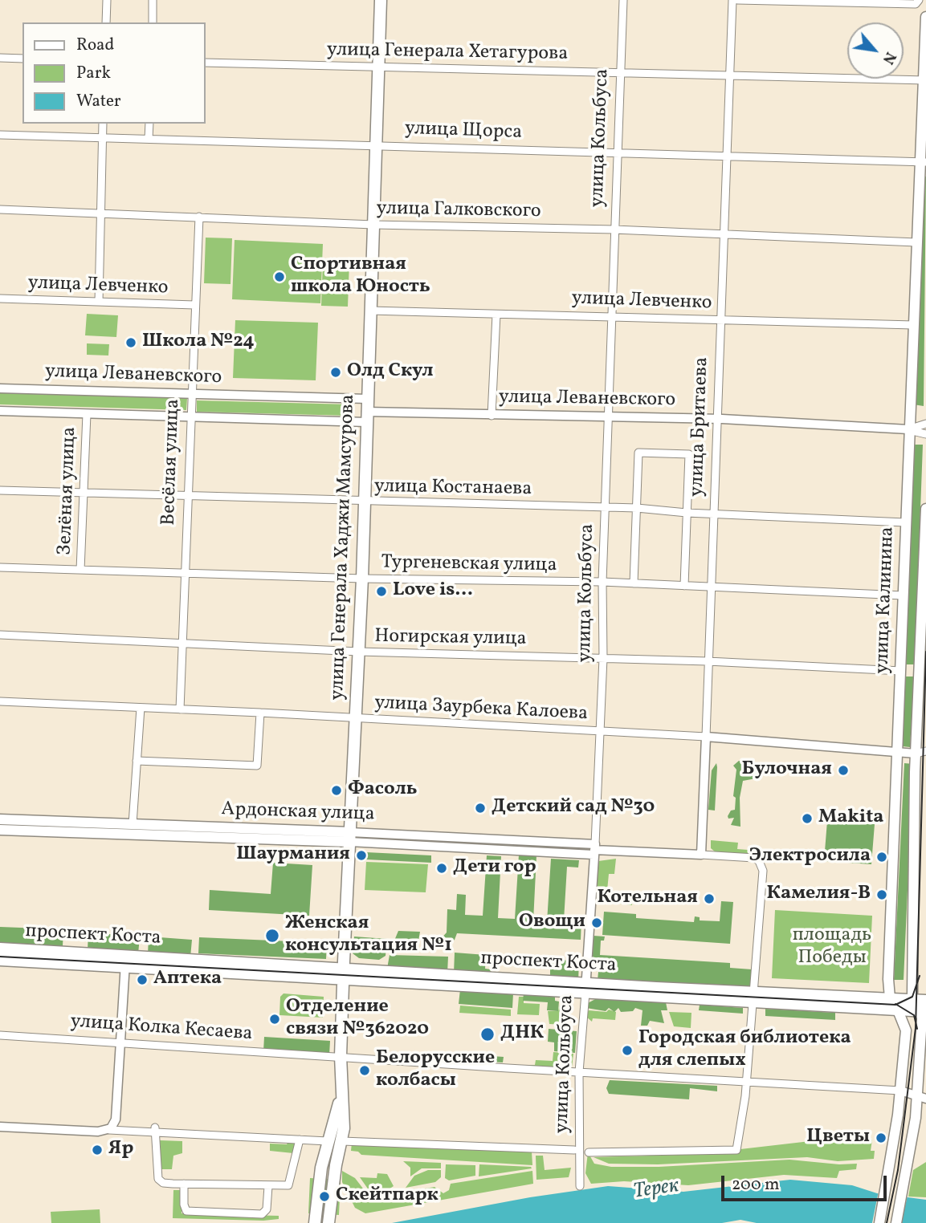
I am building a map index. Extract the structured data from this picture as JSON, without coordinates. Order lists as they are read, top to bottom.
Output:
{
  "streets": {
    "main road": [
      "улица Генерала Хаджи Мамсурова",
      "улица Калинина",
      "Ардонская улица",
      "проспект Коста"
    ],
    "street": [
      "улица Генерала Хетагурова",
      "улица Щорса",
      "улица Кольбуса",
      "улица Галковского",
      "улица Левченко",
      "улица Леваневского",
      "улица Бритаева",
      "Весёлая улица",
      "улица Костанаева",
      "Зелёная улица",
      "Тургеневская улица",
      "Ногирская улица",
      "улица Заурбека Калоева",
      "улица Колка Кесаева"
    ]
  },
  "crossings": [
    ["улица Генерала Хетагурова", "улица Кольбуса"],
    ["улица Генерала Хетагурова", "улица Бритаева"],
    ["улица Генерала Хетагурова", "улица Генерала Хаджи Мамсурова"],
    ["улица Генерала Хетагурова", "улица Калинина"],
    ["улица Щорса", "улица Кольбуса"],
    ["улица Щорса", "улица Бритаева"],
    ["улица Щорса", "улица Генерала Хаджи Мамсурова"],
    ["улица Щорса", "улица Калинина"],
    ["улица Кольбуса", "улица Галковского"],
    ["улица Кольбуса", "улица Левченко"],
    ["улица Кольбуса", "улица Леваневского"],
    ["улица Кольбуса", "улица Костанаева"],
    ["улица Кольбуса", "Тургеневская улица"],
    ["улица Кольбуса", "Ногирская улица"],
    ["улица Кольбуса", "улица Заурбека Калоева"],
    ["улица Кольбуса", "Ардонская улица"],
    ["улица Кольбуса", "проспект Коста"],
    ["улица Кольбуса", "улица Колка Кесаева"],
    ["улица Галковского", "улица Бритаева"],
    ["улица Галковского", "Весёлая улица"],
    ["улица Галковского", "улица Генерала Хаджи Мамсурова"],
    ["улица Галковского", "улица Калинина"],
    ["улица Левченко", "улица Бритаева"],
    ["улица Левченко", "Весёлая улица"],
    ["улица Левченко", "улица Генерала Хаджи Мамсурова"],
    ["улица Левченко", "улица Калинина"],
    ["улица Леваневского", "улица Бритаева"],
    ["улица Леваневского", "Весёлая улица"],
    ["улица Леваневского", "Зелёная улица"],
    ["улица Леваневского", "улица Генерала Хаджи Мамсурова"],
    ["улица Леваневского", "улица Калинина"],
    ["улица Бритаева", "улица Костанаева"],
    ["улица Бритаева", "Тургеневская улица"],
    ["улица Бритаева", "Ногирская улица"],
    ["улица Бритаева", "улица Заурбека Калоева"],
    ["улица Бритаева", "Ардонская улица"],
    ["Весёлая улица", "улица Костанаева"],
    ["Весёлая улица", "Тургеневская улица"],
    ["Весёлая улица", "Ногирская улица"],
    ["Весёлая улица", "улица Заурбека Калоева"],
    ["улица Костанаева", "Зелёная улица"],
    ["улица Костанаева", "улица Генерала Хаджи Мамсурова"],
    ["улица Костанаева", "улица Калинина"],
    ["Зелёная улица", "Тургеневская улица"],
    ["улица Генерала Хаджи Мамсурова", "Тургеневская улица"],
    ["улица Генерала Хаджи Мамсурова", "Ногирская улица"],
    ["улица Генерала Хаджи Мамсурова", "улица Заурбека Калоева"],
    ["улица Генерала Хаджи Мамсурова", "Ардонская улица"],
    ["улица Генерала Хаджи Мамсурова", "проспект Коста"],
    ["улица Генерала Хаджи Мамсурова", "улица Колка Кесаева"],
    ["Тургеневская улица", "улица Калинина"],
    ["улица Калинина", "Ногирская улица"],
    ["улица Калинина", "улица Заурбека Калоева"],
    ["улица Калинина", "проспект Коста"],
    ["улица Калинина", "улица Колка Кесаева"],
    ["Ардонская улица", "проспект Коста"]
  ],
  "water": ["Терек"],
  "parks": ["площадь Победы"],
  "places": [
    "Спортивная школа Юность",
    "Школа №24",
    "Олд Скул",
    "Love is...",
    "Булочная",
    "Фасоль",
    "Детский сад №30",
    "Makita",
    "Шаурмания",
    "Электросила",
    "Дети гор",
    "Камелия-В",
    "Котельная",
    "Овощи",
    "Женская консультация №1",
    "Аптека",
    "Отделение связи №362020",
    "ДНК",
    "Городская библиотека для слепых",
    "Белорусские колбасы",
    "Цветы",
    "Яр",
    "Скейтпарк"
  ],
  "legend": ["Road", "Park", "Water"],
  "scale_bar": "200 m",
  "north": "bottom right"
}
